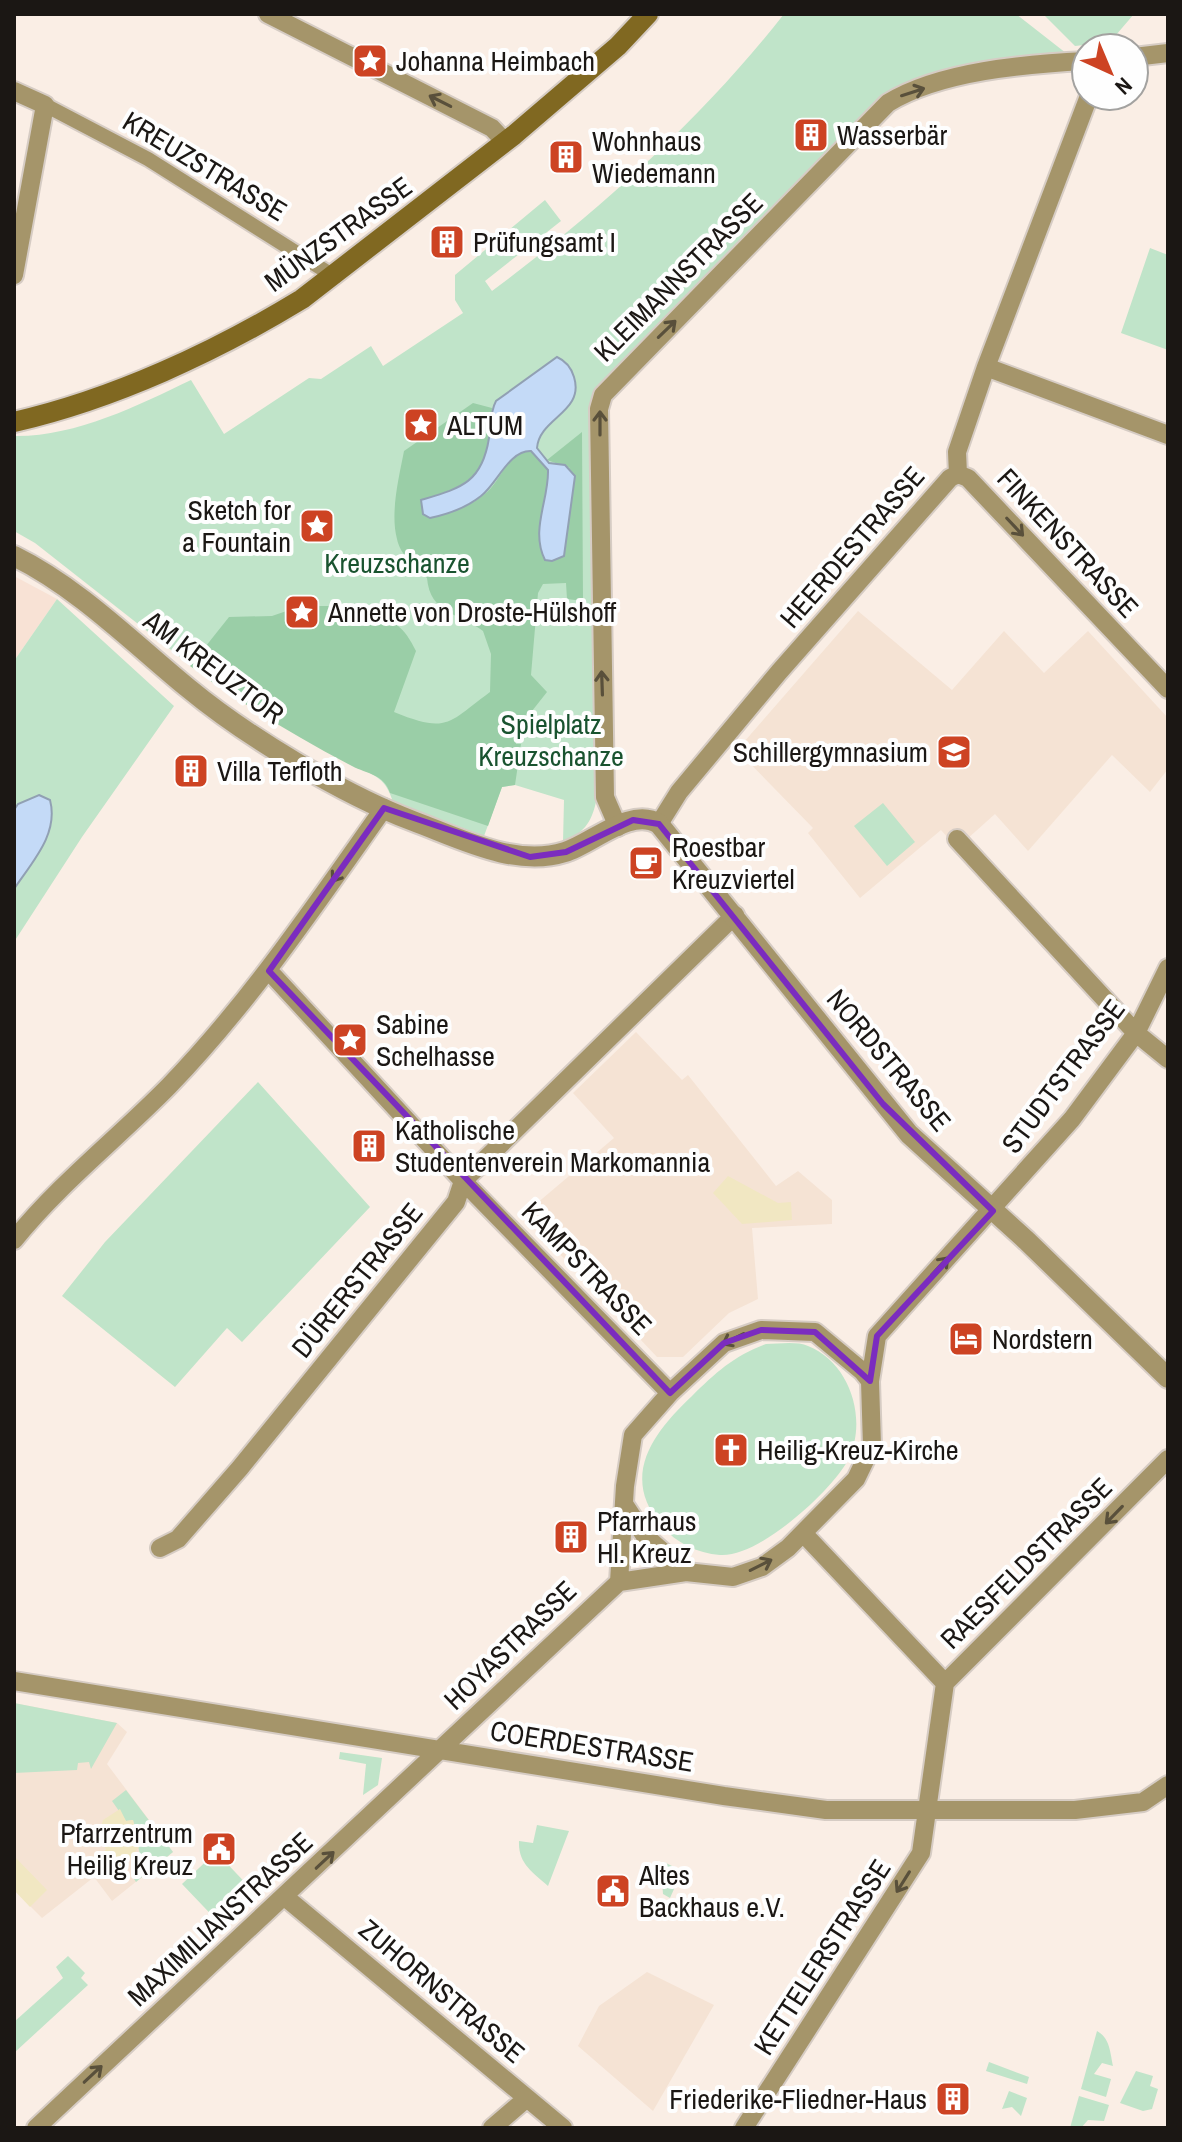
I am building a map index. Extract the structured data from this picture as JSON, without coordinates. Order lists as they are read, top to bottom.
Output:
{
  "streets": {
    "main road": ["MÜNZSTRASSE"],
    "street": [
      "KREUZSTRASSE",
      "KLEIMANNSTRASSE",
      "FINKENSTRASSE",
      "HEERDESTRASSE",
      "AM KREUZTOR",
      "NORDSTRASSE",
      "STUDTSTRASSE",
      "KAMPSTRASSE",
      "DÜRERSTRASSE",
      "RAESFELDSTRASSE",
      "HOYASTRASSE",
      "COERDESTRASSE",
      "MAXIMILIANSTRASSE",
      "KETTELERSTRASSE",
      "ZUHORNSTRASSE"
    ]
  },
  "crossings": [
    ["KREUZSTRASSE", "MÜNZSTRASSE"],
    ["KLEIMANNSTRASSE", "AM KREUZTOR"],
    ["FINKENSTRASSE", "HEERDESTRASSE"],
    ["HEERDESTRASSE", "AM KREUZTOR"],
    ["HEERDESTRASSE", "NORDSTRASSE"],
    ["AM KREUZTOR", "NORDSTRASSE"],
    ["NORDSTRASSE", "STUDTSTRASSE"],
    ["NORDSTRASSE", "DÜRERSTRASSE"],
    ["NORDSTRASSE", "HOYASTRASSE"],
    ["STUDTSTRASSE", "HOYASTRASSE"],
    ["KAMPSTRASSE", "DÜRERSTRASSE"],
    ["KAMPSTRASSE", "HOYASTRASSE"],
    ["RAESFELDSTRASSE", "COERDESTRASSE"],
    ["RAESFELDSTRASSE", "KETTELERSTRASSE"],
    ["HOYASTRASSE", "COERDESTRASSE"],
    ["HOYASTRASSE", "MAXIMILIANSTRASSE"],
    ["COERDESTRASSE", "MAXIMILIANSTRASSE"],
    ["COERDESTRASSE", "KETTELERSTRASSE"],
    ["MAXIMILIANSTRASSE", "ZUHORNSTRASSE"]
  ],
  "one_way": [
    "KLEIMANNSTRASSE",
    "RAESFELDSTRASSE",
    "MAXIMILIANSTRASSE",
    "KETTELERSTRASSE"
  ],
  "parks": ["Kreuzschanze", "Spielplatz Kreuzschanze"],
  "places": {
    "place": [
      "Johanna Heimbach",
      "ALTUM",
      "Sketch for a Fountain",
      "Annette von Droste-Hülshoff",
      "Sabine Schelhasse"
    ],
    "building": [
      "Wasserbär",
      "Wohnhaus Wiedemann",
      "Prüfungsamt I",
      "Villa Terfloth",
      "Katholische Studentenverein Markomannia",
      "Pfarrhaus Hl. Kreuz",
      "Friederike-Fliedner-Haus"
    ],
    "school or university": ["Schillergymnasium"],
    "cafe": ["Roestbar Kreuzviertel"],
    "hotel": ["Nordstern"],
    "church": ["Heilig-Kreuz-Kirche"],
    "public building": ["Pfarrzentrum Heilig Kreuz", "Altes Backhaus e.V."]
  },
  "north": "bottom right"
}
